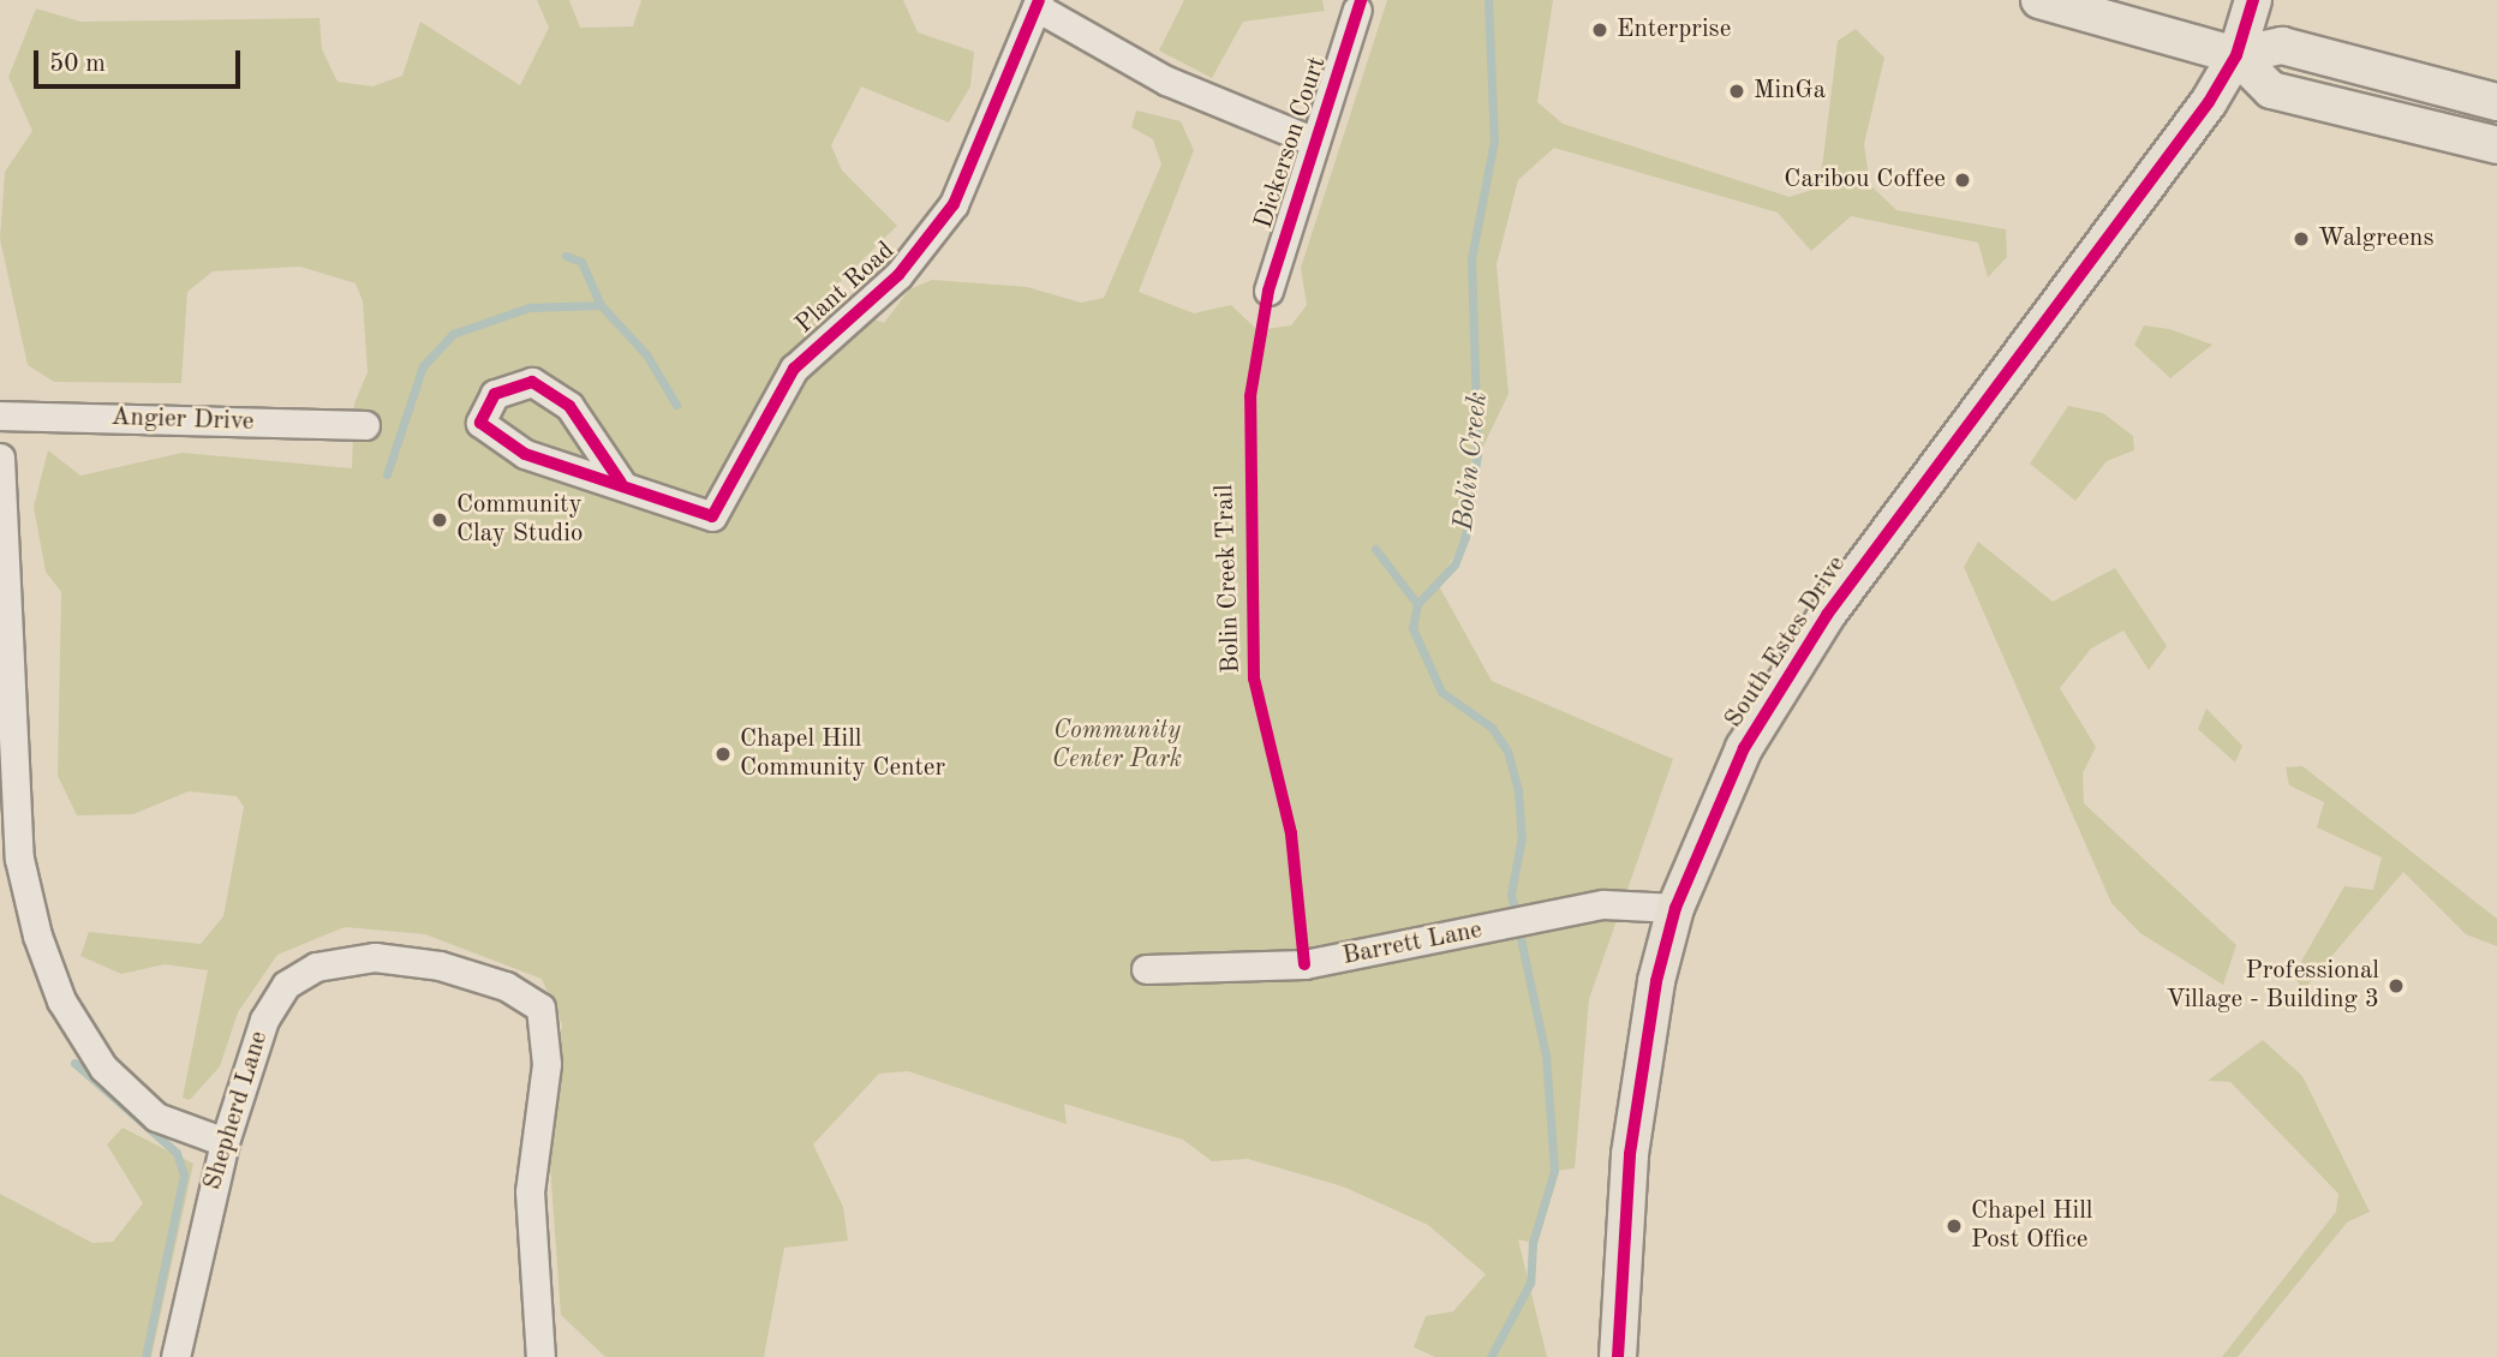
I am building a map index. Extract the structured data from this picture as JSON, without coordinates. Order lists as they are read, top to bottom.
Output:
{
  "streets": {
    "main road": ["South Estes Drive"],
    "street": [
      "Dickerson Court",
      "Plant Road",
      "Angier Drive",
      "Barrett Lane",
      "Shepherd Lane"
    ],
    "cycle path": ["Bolin Creek Trail"]
  },
  "crossings": [
    ["Dickerson Court", "Plant Road"],
    ["South Estes Drive", "Barrett Lane"]
  ],
  "water": ["Bolin Creek"],
  "parks": ["Community Center Park"],
  "places": [
    "Enterprise",
    "MinGa",
    "Caribou Coffee",
    "Walgreens",
    "Community Clay Studio",
    "Chapel Hill Community Center",
    "Professional Village - Building 3",
    "Chapel Hill Post Office"
  ],
  "scale_bar": "50 m"
}
